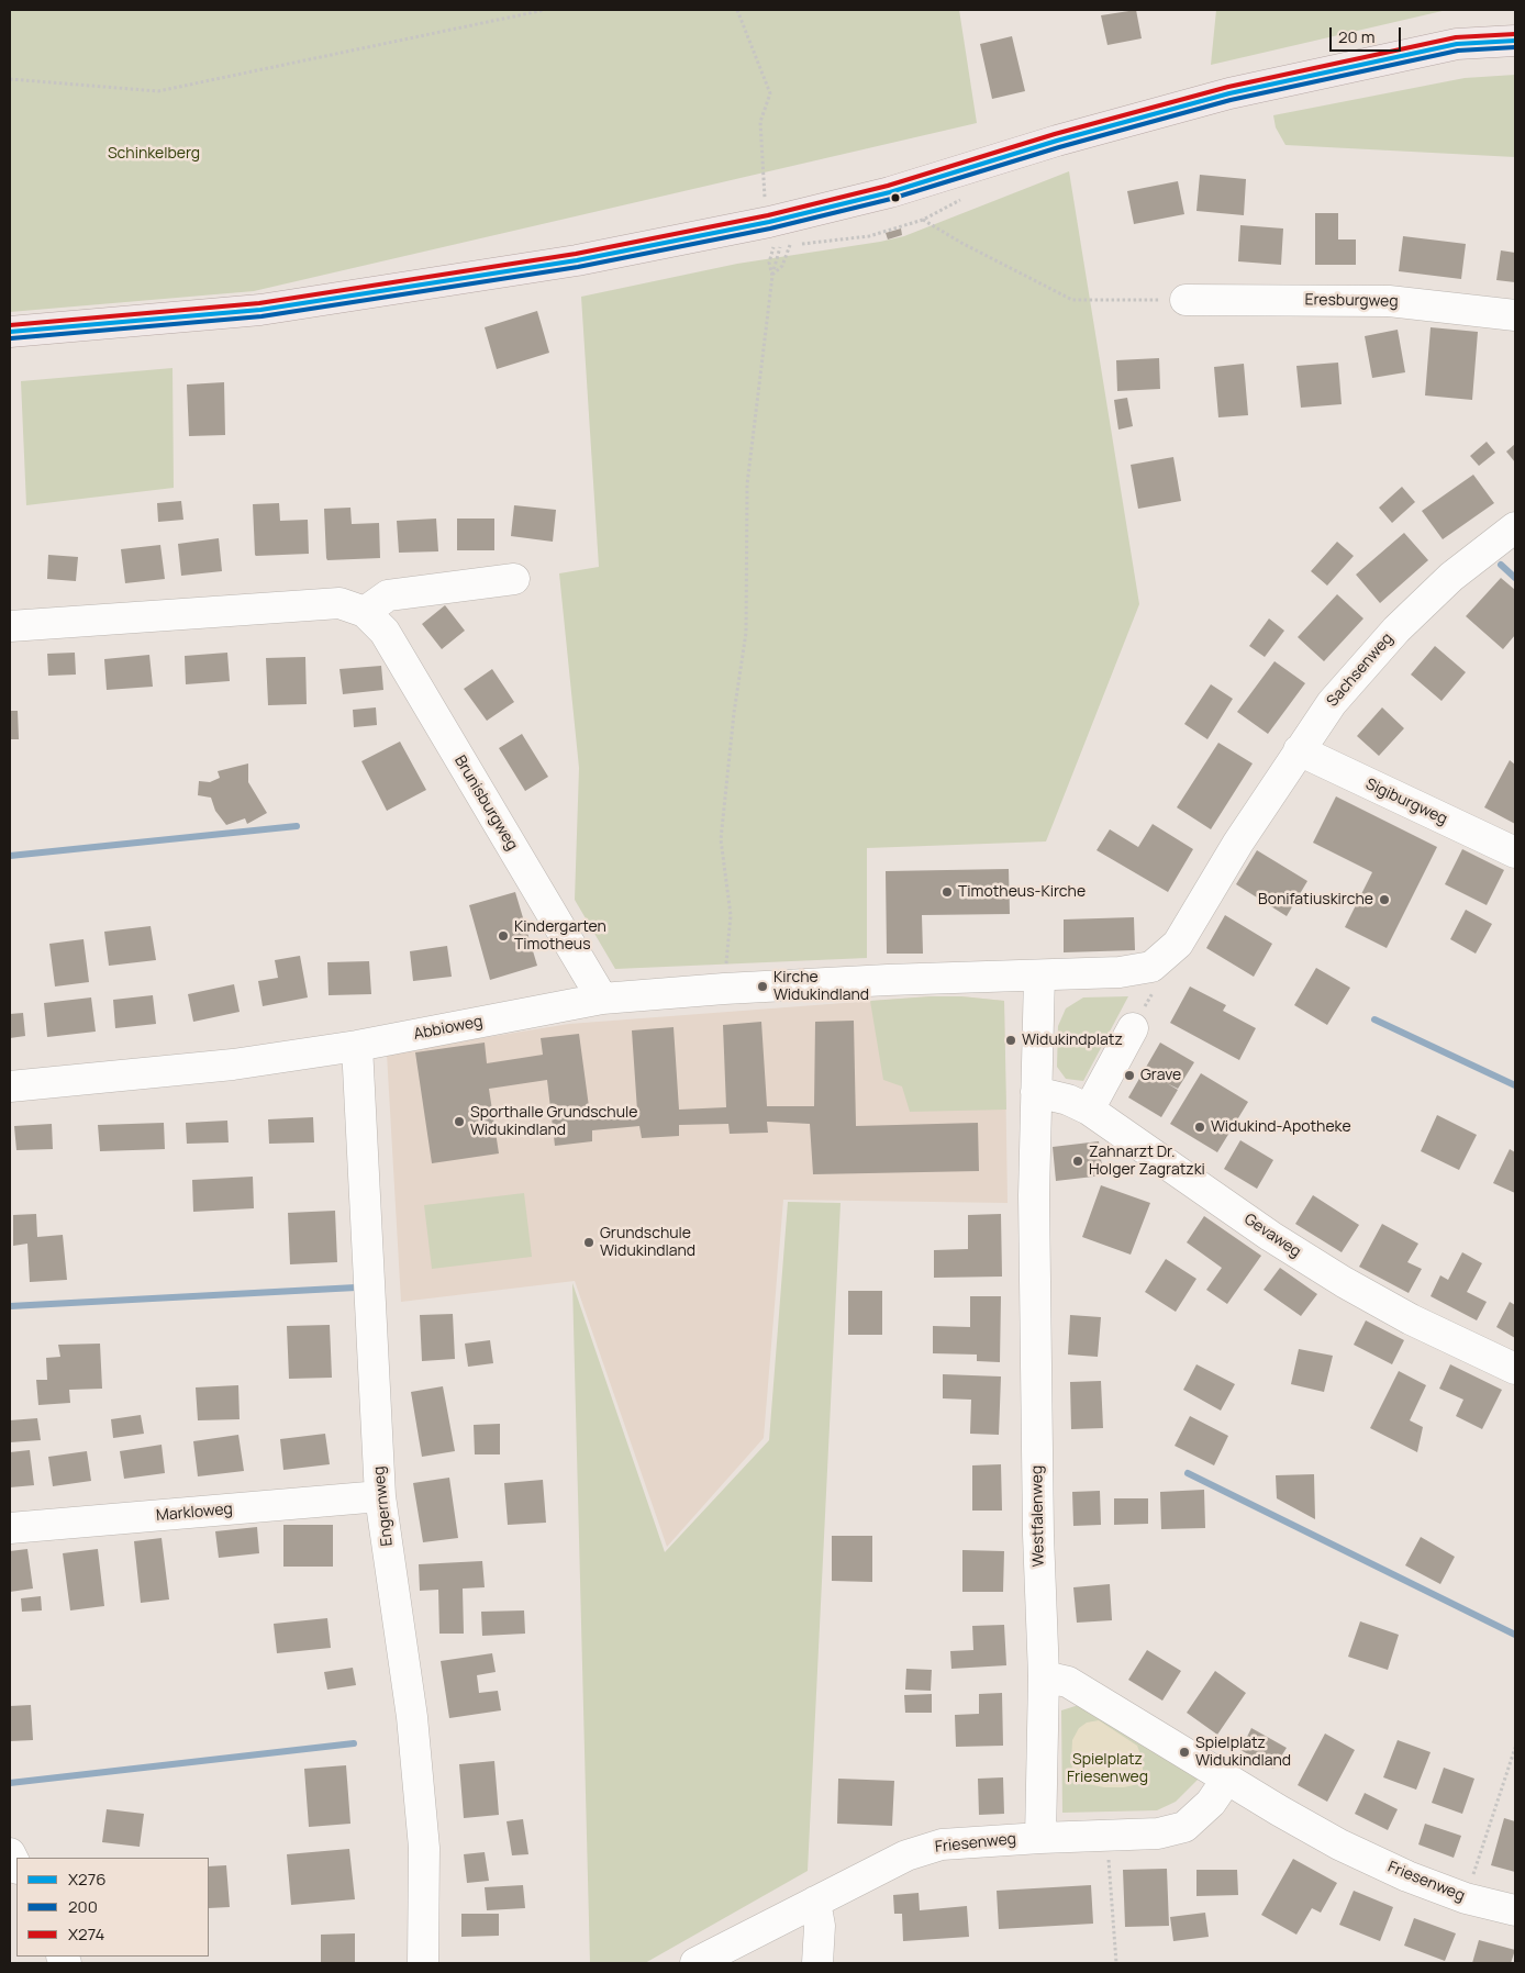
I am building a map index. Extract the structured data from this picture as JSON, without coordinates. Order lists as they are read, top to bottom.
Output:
{
  "streets": {
    "street": [
      "Eresburgweg",
      "Sachsenweg",
      "Sigiburgweg",
      "Brunisburgweg",
      "Abbioweg",
      "Gevaweg",
      "Engernweg",
      "Markloweg",
      "Westfalenweg",
      "Friesenweg"
    ]
  },
  "crossings": [
    ["Sachsenweg", "Sigiburgweg"],
    ["Sachsenweg", "Abbioweg"],
    ["Brunisburgweg", "Abbioweg"],
    ["Abbioweg", "Engernweg"],
    ["Gevaweg", "Westfalenweg"],
    ["Engernweg", "Markloweg"],
    ["Westfalenweg", "Friesenweg"]
  ],
  "parks": ["Schinkelberg", "Spielplatz Friesenweg"],
  "places": [
    "Timotheus-Kirche",
    "Bonifatiuskirche",
    "Kindergarten Timotheus",
    "Kirche Widukindland",
    "Widukindplatz",
    "Grave",
    "Sporthalle Grundschule Widukindland",
    "Widukind-Apotheke",
    "Zahnarzt Dr. Holger Zagratzki",
    "Grundschule Widukindland",
    "Spielplatz Widukindland"
  ],
  "lines": ["transit line X274", "transit line X276", "transit line 200"],
  "legend": ["X276", "200", "X274"],
  "scale_bar": "20 m"
}
